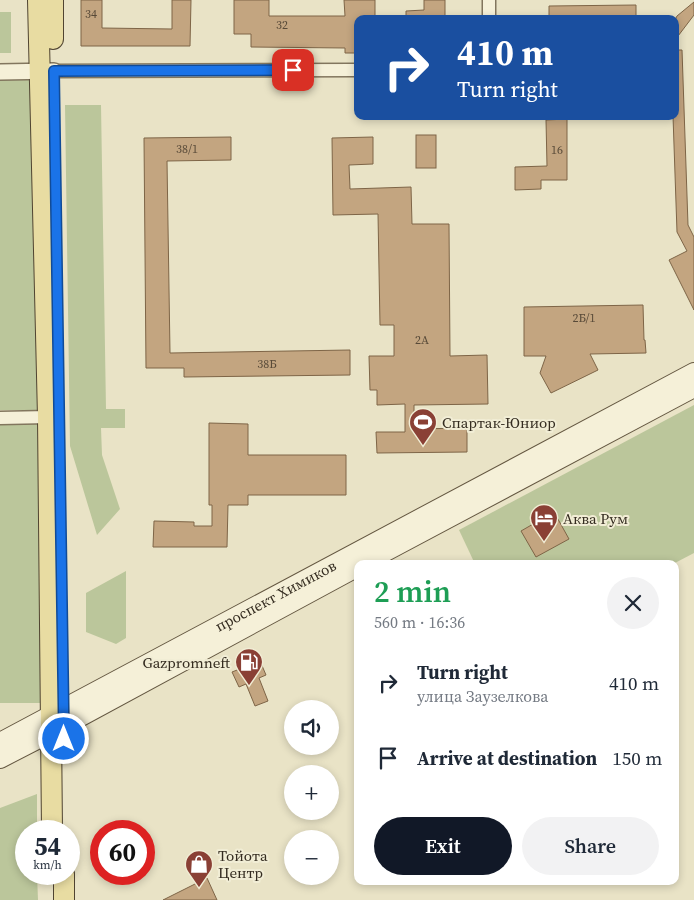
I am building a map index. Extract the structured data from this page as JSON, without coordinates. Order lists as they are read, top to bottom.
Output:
{
  "streets": {
    "main road": ["проспект Химиков"]
  },
  "places": {
    "sports": ["Спартак-Юниор"],
    "hotel": ["Аква Рум"],
    "fuel station": ["Gazpromneft"],
    "shop": ["Тойота Центр"]
  },
  "house_numbers": [
    "34",
    "32",
    "38/1",
    "16",
    "2Б/1",
    "2А",
    "38Б"
  ],
  "page": {
    "turn": ["410 m", "Turn right"],
    "heading": ["2 min", "560 m · 16:36"],
    "list": [
      {
        "name": "Turn right",
        "note": "улица Заузелкова",
        "value": "410 m"
      },
      {
        "name": "Arrive at destination",
        "value": "150 m"
      }
    ],
    "map_buttons": ["+", "−"],
    "buttons": ["Exit", "Share"],
    "speed": "54 km/h",
    "limit": "60"
  }
}
